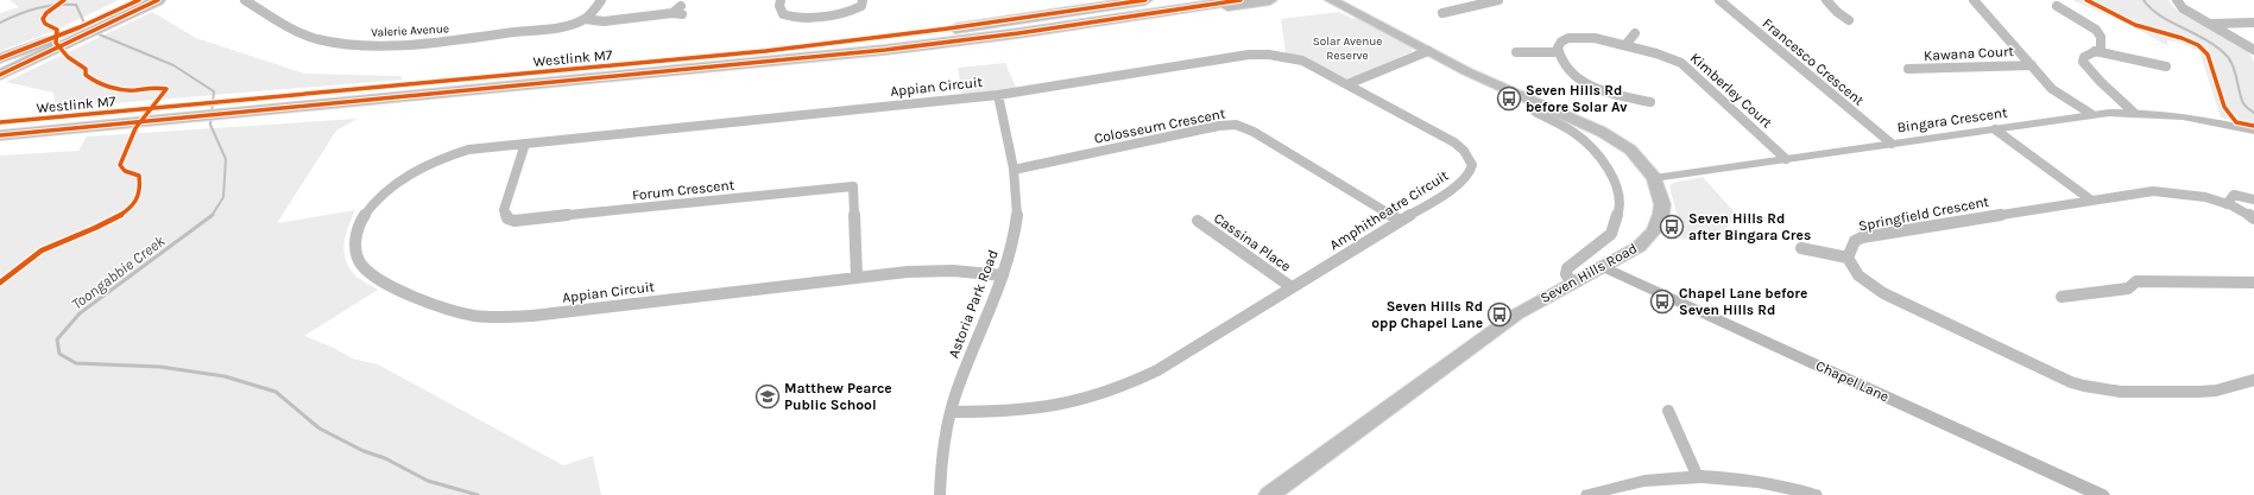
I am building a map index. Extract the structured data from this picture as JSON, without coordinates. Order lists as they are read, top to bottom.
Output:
{
  "streets": {
    "highway": ["Westlink M7"],
    "main road": ["Seven Hills Road", "Chapel Lane"],
    "street": [
      "Valerie Avenue",
      "Kawana Court",
      "Francesco Crescent",
      "Appian Circuit",
      "Kimberley Court",
      "Bingara Crescent",
      "Colosseum Crescent",
      "Forum Crescent",
      "Amphitheatre Circuit",
      "Springfield Crescent",
      "Cassina Place",
      "Astoria Park Road"
    ]
  },
  "crossings": [
    ["Francesco Crescent", "Bingara Crescent"],
    ["Appian Circuit", "Forum Crescent"],
    ["Appian Circuit", "Amphitheatre Circuit"],
    ["Appian Circuit", "Astoria Park Road"],
    ["Kimberley Court", "Bingara Crescent"],
    ["Bingara Crescent", "Seven Hills Road"],
    ["Colosseum Crescent", "Amphitheatre Circuit"],
    ["Colosseum Crescent", "Astoria Park Road"],
    ["Amphitheatre Circuit", "Cassina Place"],
    ["Amphitheatre Circuit", "Astoria Park Road"],
    ["Seven Hills Road", "Chapel Lane"]
  ],
  "water": ["Toongabbie Creek"],
  "parks": ["Solar Avenue Reserve"],
  "places": {
    "bus stop": [
      "Seven Hills Rd before Solar Av",
      "Seven Hills Rd after Bingara Cres",
      "Chapel Lane before Seven Hills Rd",
      "Seven Hills Rd opp Chapel Lane"
    ],
    "school or university": ["Matthew Pearce Public School"]
  }
}
